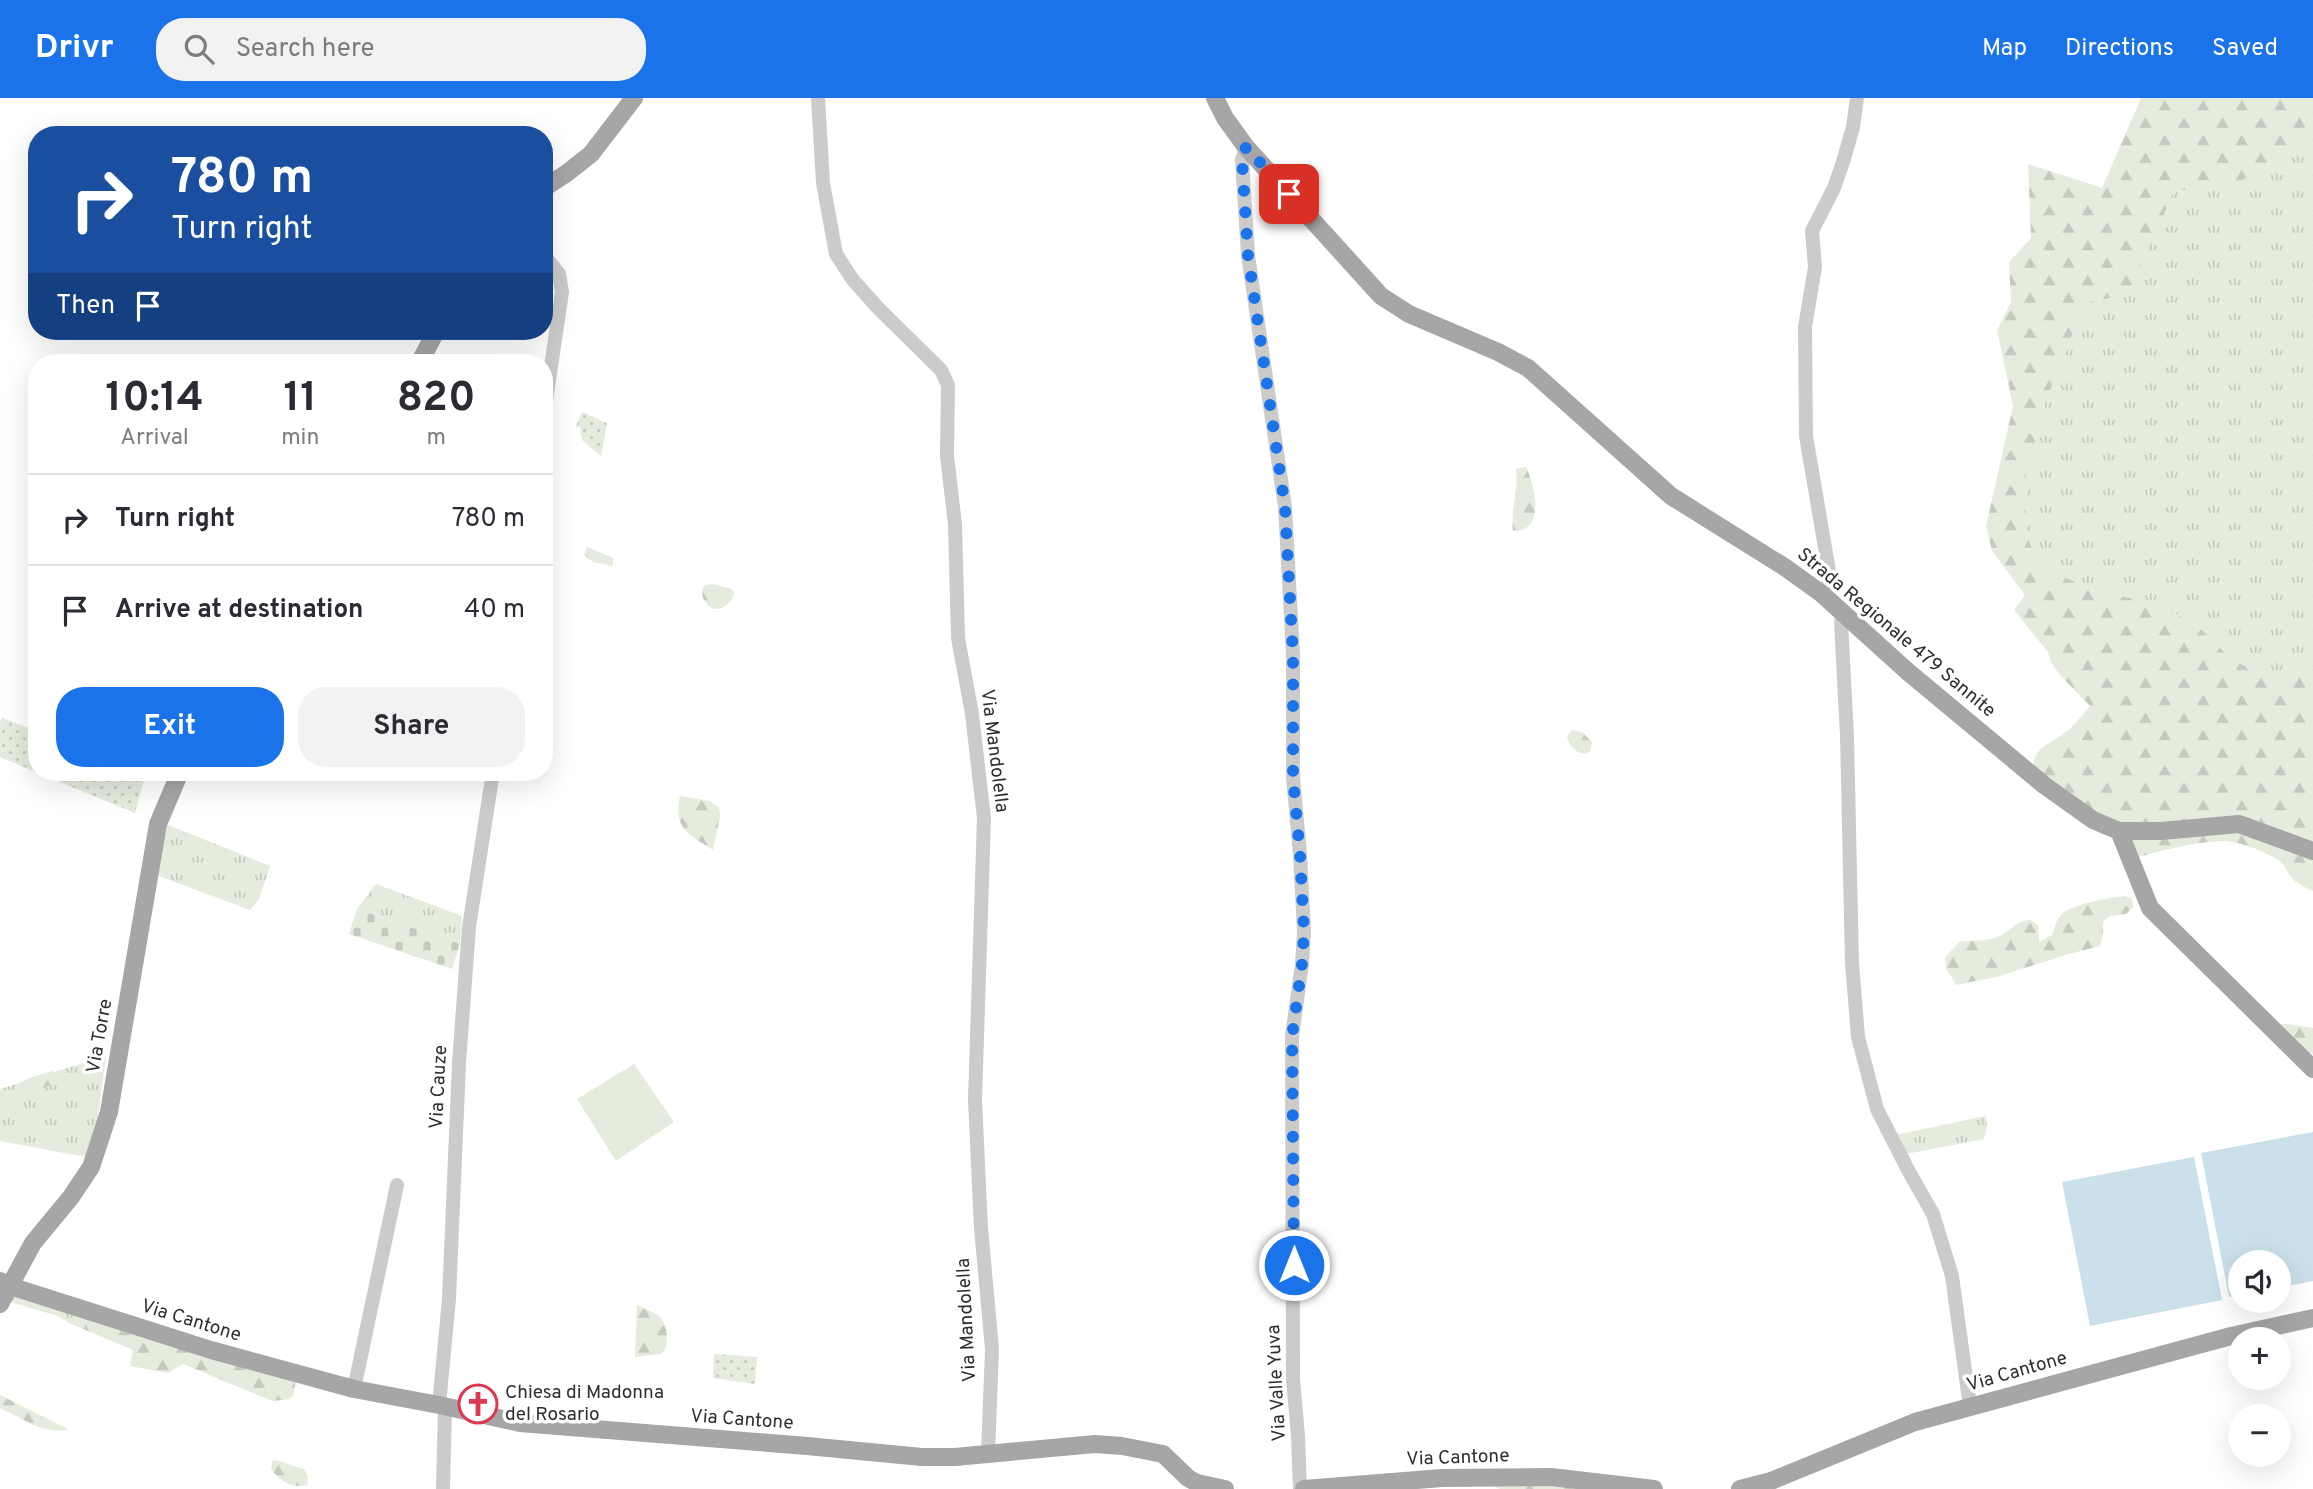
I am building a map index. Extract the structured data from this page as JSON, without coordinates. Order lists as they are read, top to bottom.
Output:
{
  "streets": {
    "main road": ["Strada Regionale 479 Sannite", "Via Torre", "Via Cantone"],
    "street": ["Via Mandolella", "Via Cauze", "Via Valle Yuva"]
  },
  "crossings": [
    ["Strada Regionale 479 Sannite", "Via Valle Yuva"],
    ["Via Mandolella", "Via Cantone"],
    ["Via Torre", "Via Cantone"],
    ["Via Cauze", "Via Cantone"],
    ["Via Cantone", "Via Valle Yuva"]
  ],
  "places": {
    "church": ["Chiesa di Madonna del Rosario"]
  },
  "page": {
    "header": "Drivr",
    "search": "Search here",
    "nav": ["Map", "Directions", "Saved"],
    "turn": ["780 m", "Turn right"],
    "then": "Then",
    "eta": [
      "10:14",
      "Arrival",
      "11",
      "min",
      "820",
      "m"
    ],
    "list": [
      {
        "name": "Turn right",
        "value": "780 m"
      },
      {
        "name": "Arrive at destination",
        "value": "40 m"
      }
    ],
    "buttons": ["Exit", "Share"],
    "map_buttons": ["+", "−"]
  }
}
